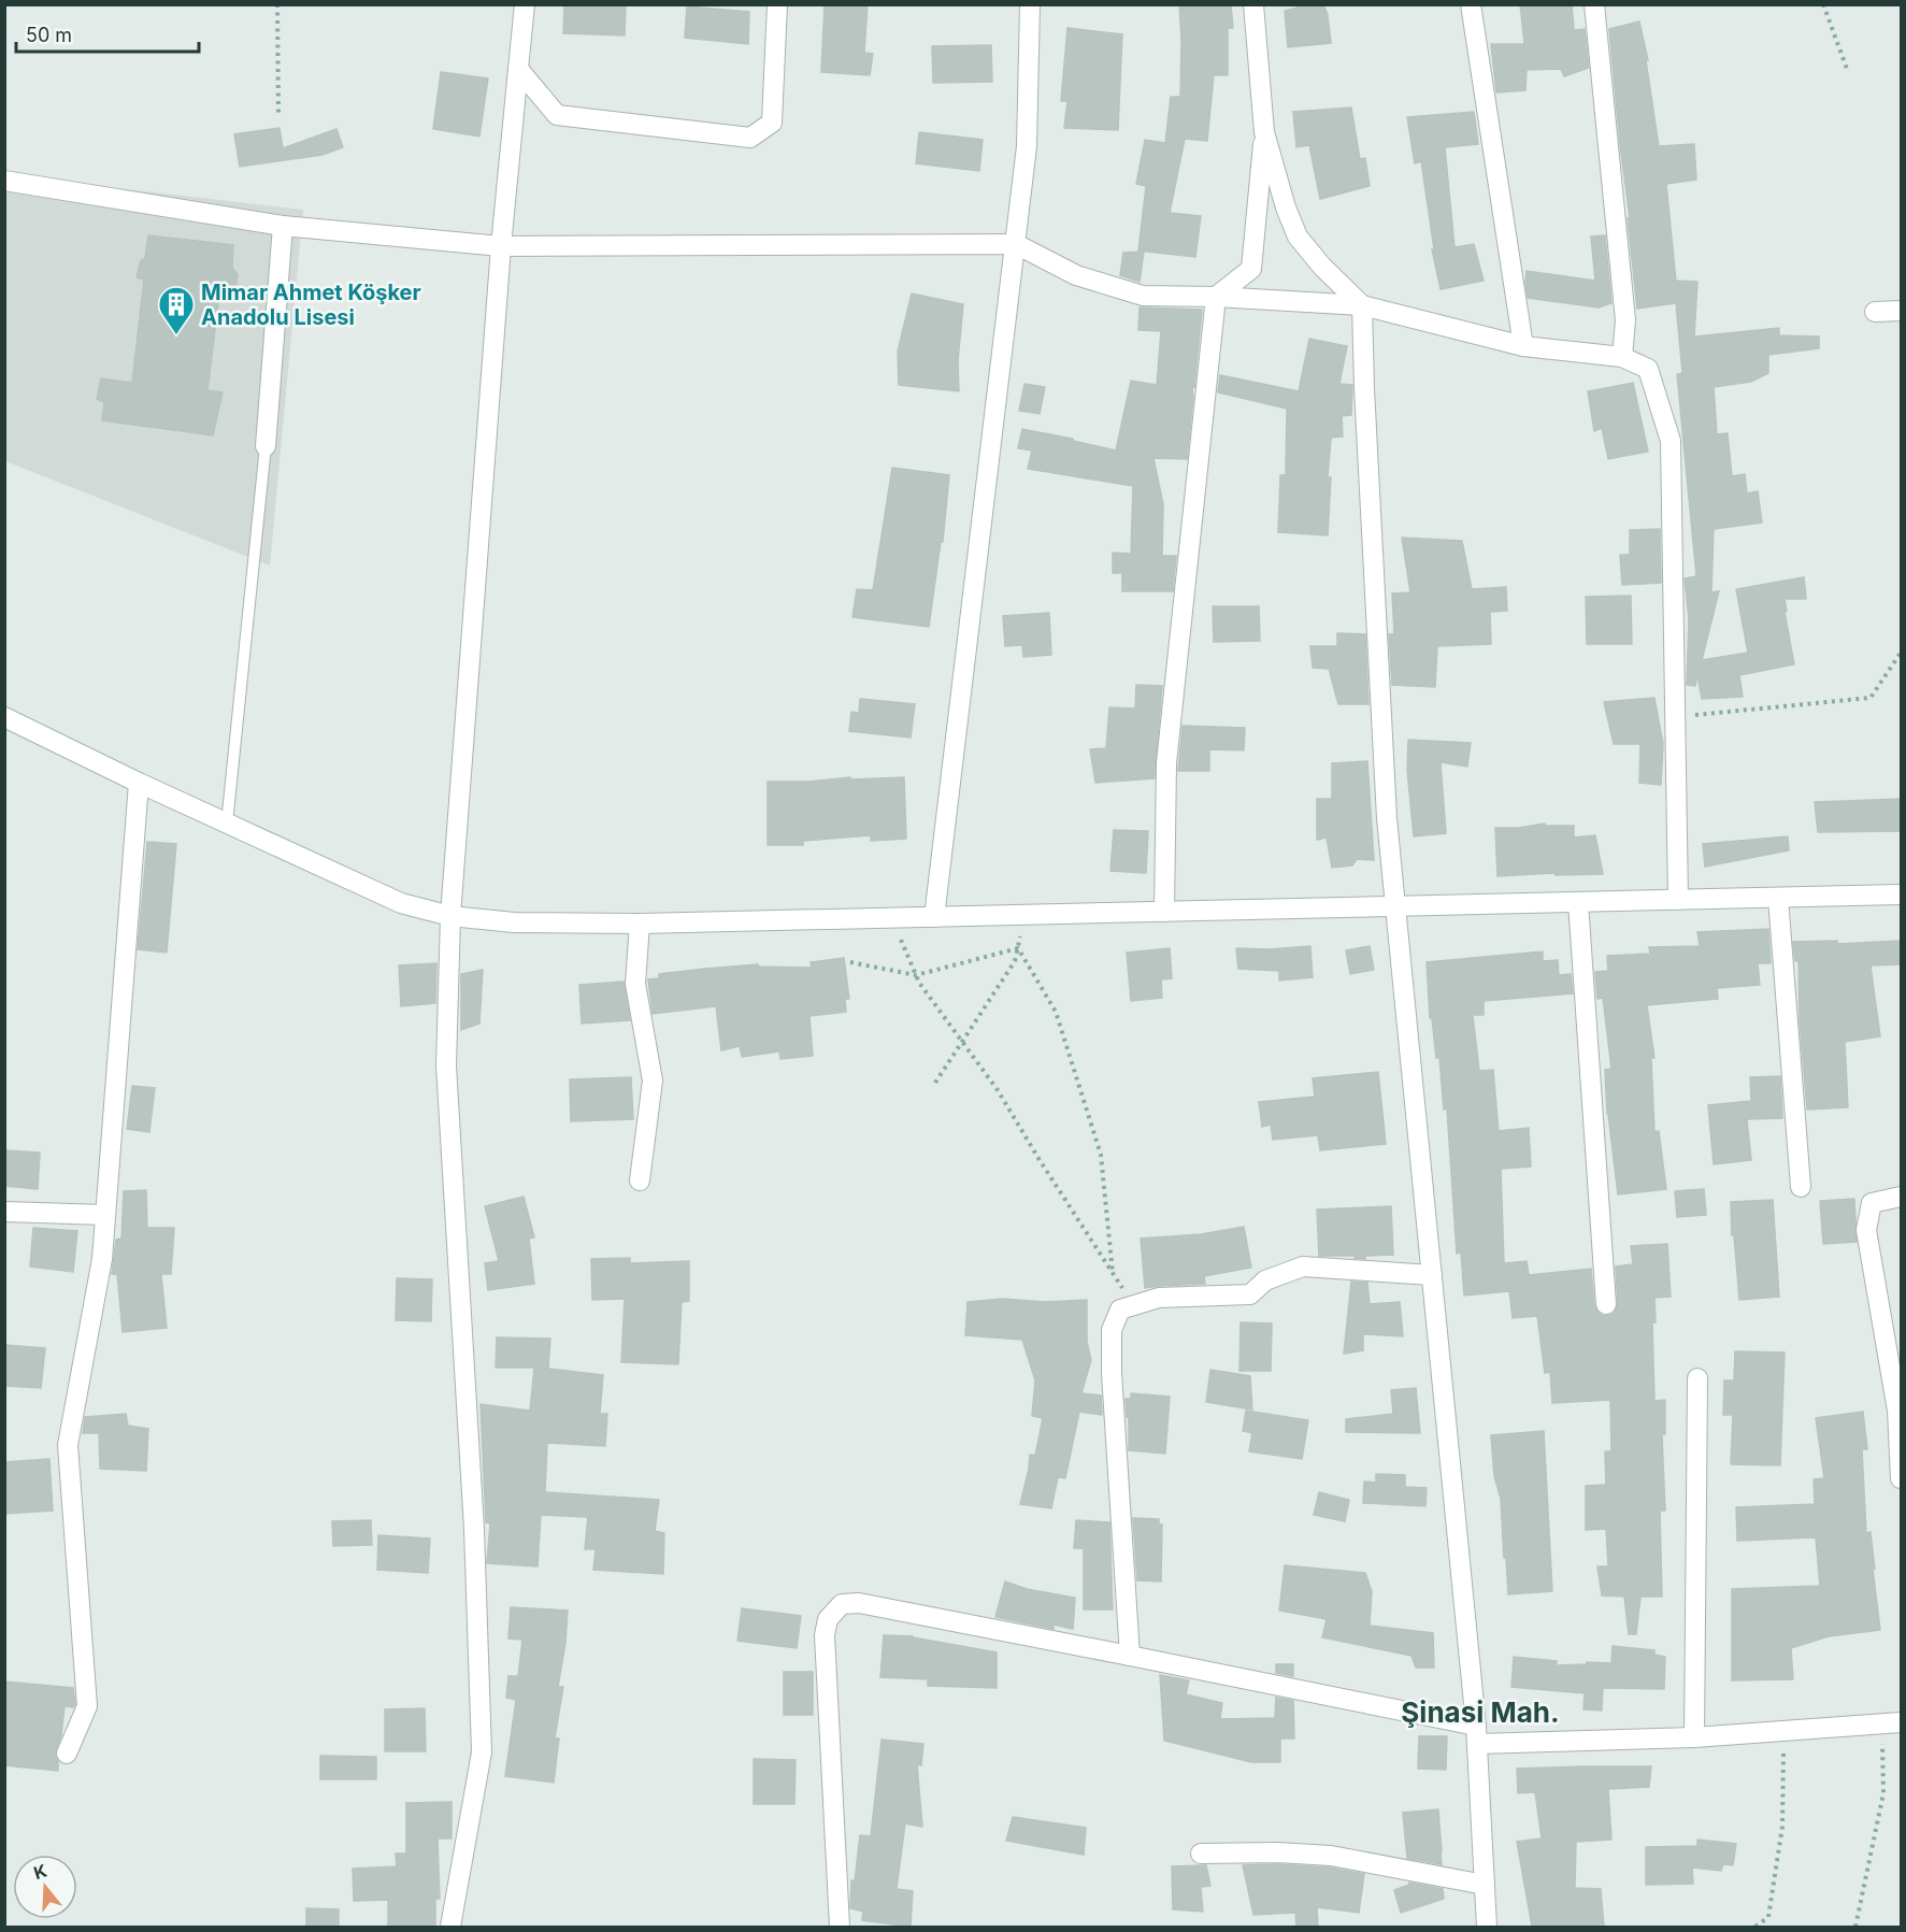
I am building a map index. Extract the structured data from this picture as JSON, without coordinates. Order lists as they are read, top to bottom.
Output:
{
  "districts": ["Şinasi Mah."],
  "places": {
    "building": ["Mimar Ahmet Köşker Anadolu Lisesi"]
  },
  "scale_bar": "50 m",
  "north": "top"
}
